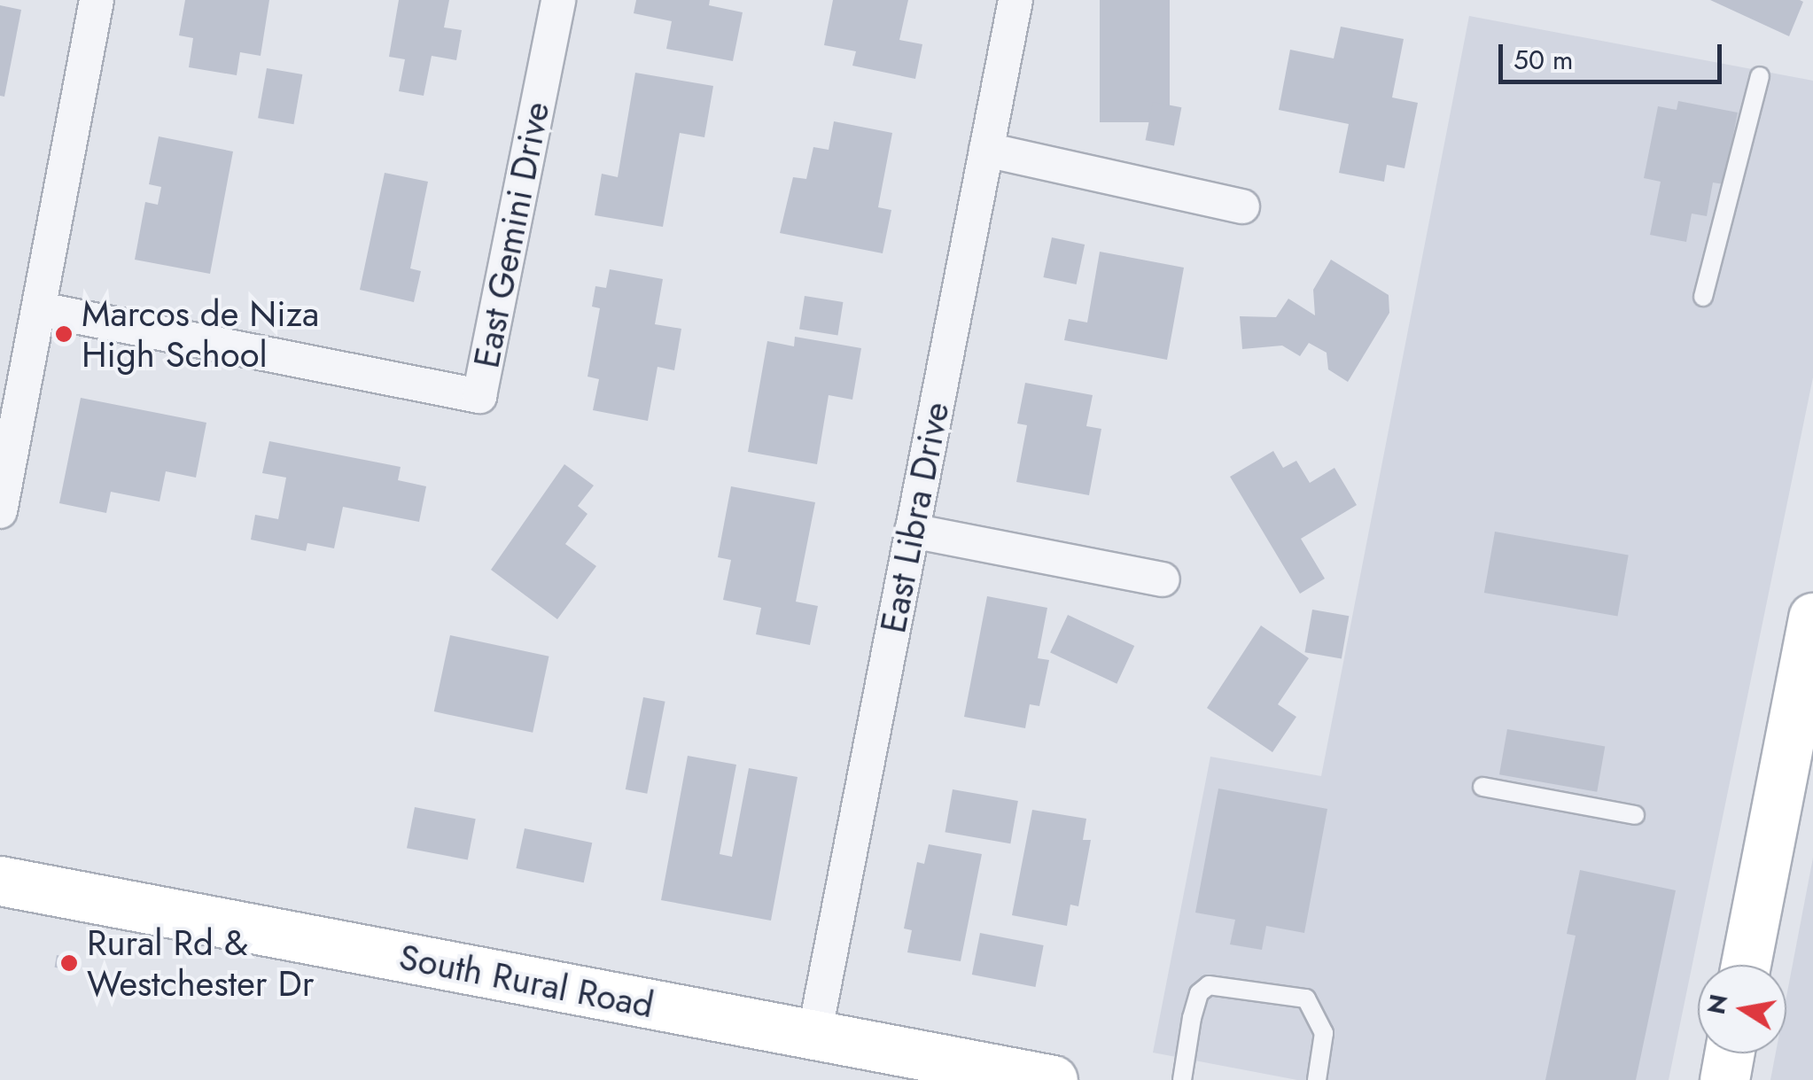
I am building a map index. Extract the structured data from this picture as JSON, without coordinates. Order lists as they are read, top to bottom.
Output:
{
  "streets": {
    "main road": ["South Rural Road"],
    "street": ["East Gemini Drive", "East Libra Drive"]
  },
  "crossings": [
    ["East Libra Drive", "South Rural Road"]
  ],
  "places": ["Marcos de Niza High School", "Rural Rd & Westchester Dr"],
  "scale_bar": "50 m",
  "north": "left"
}
